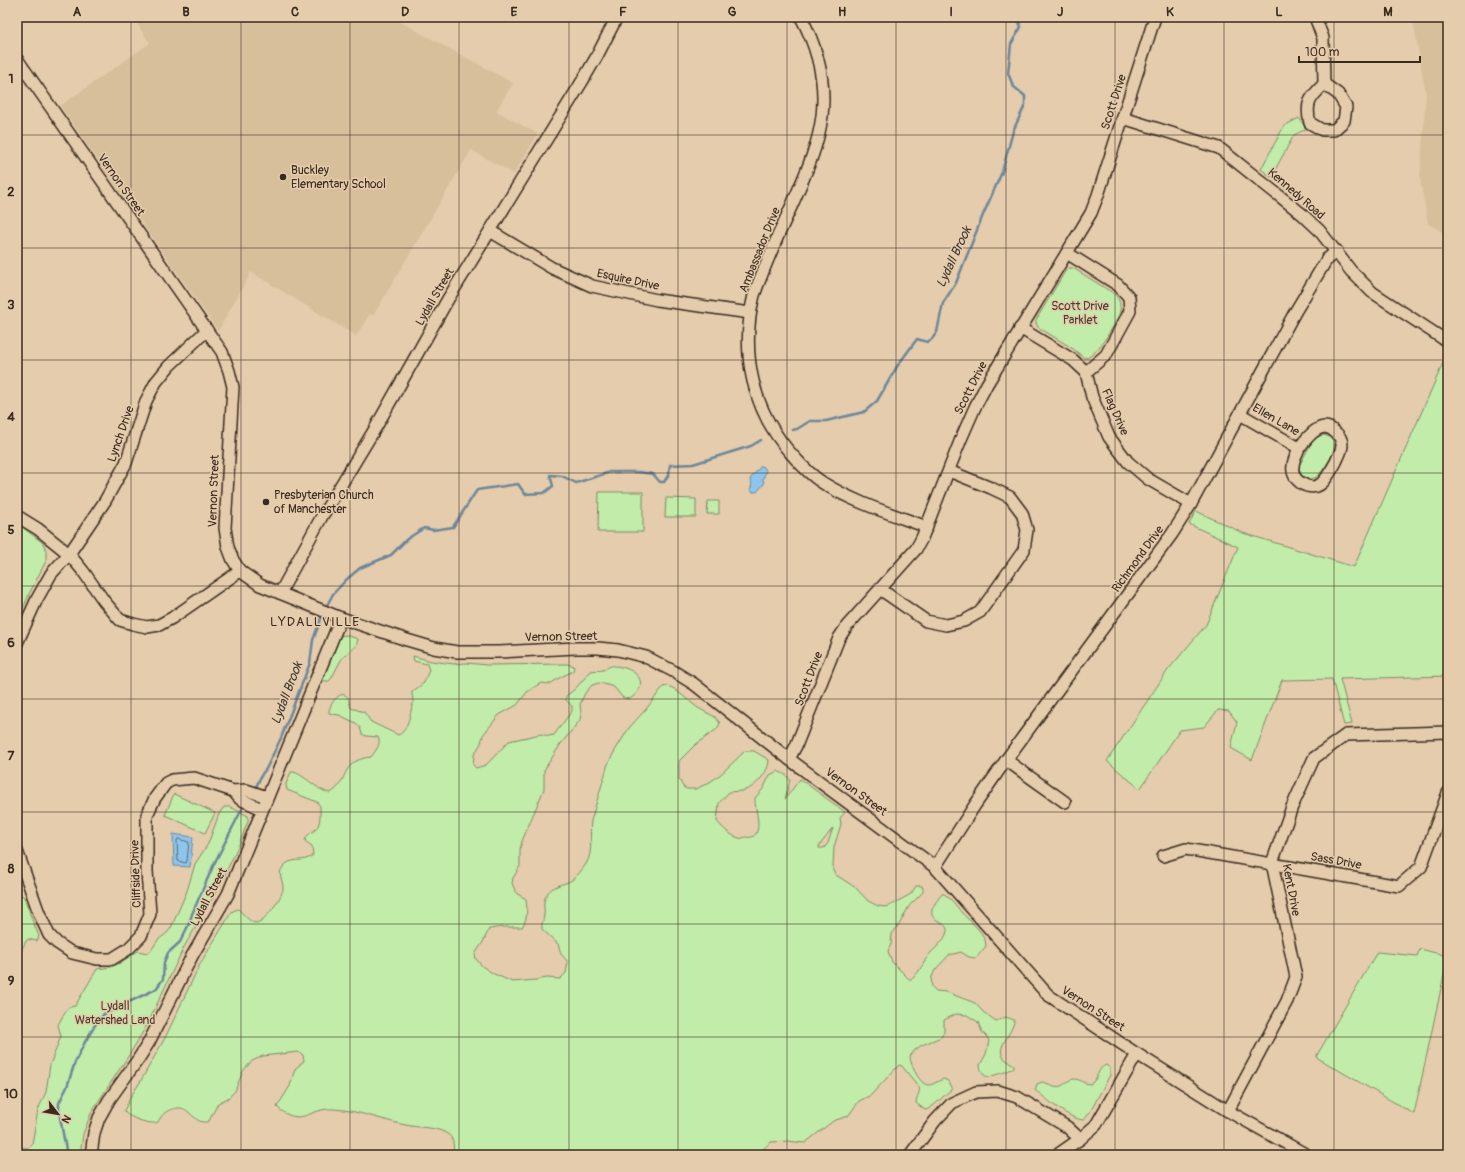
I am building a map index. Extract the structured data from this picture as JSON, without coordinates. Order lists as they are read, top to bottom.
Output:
{
  "streets": {
    "street": [
      "Scott Drive",
      "Vernon Street",
      "Kennedy Road",
      "Ambassador Drive",
      "Esquire Drive",
      "Lydall Street",
      "Flag Drive",
      "Ellen Lane",
      "Lynch Drive",
      "Richmond Drive",
      "Sass Drive",
      "Cliffside Drive",
      "Kent Drive"
    ]
  },
  "crossings": [
    ["Scott Drive", "Vernon Street"],
    ["Scott Drive", "Kennedy Road"],
    ["Scott Drive", "Ambassador Drive"],
    ["Vernon Street", "Lydall Street"],
    ["Vernon Street", "Lynch Drive"],
    ["Vernon Street", "Richmond Drive"],
    ["Vernon Street", "Kent Drive"],
    ["Kennedy Road", "Richmond Drive"],
    ["Ambassador Drive", "Esquire Drive"],
    ["Esquire Drive", "Lydall Street"],
    ["Lydall Street", "Cliffside Drive"],
    ["Flag Drive", "Richmond Drive"],
    ["Ellen Lane", "Richmond Drive"],
    ["Sass Drive", "Kent Drive"]
  ],
  "districts": ["LYDALLVILLE"],
  "water": ["Lydall Brook"],
  "parks": ["Scott Drive Parklet", "Lydall Watershed Land"],
  "places": ["Buckley Elementary School", "Presbyterian Church of Manchester"],
  "scale_bar": "100 m",
  "north": "bottom right",
  "grid": {
    "columns": [
      "A",
      "B",
      "C",
      "D",
      "E",
      "F",
      "G",
      "H",
      "I",
      "J",
      "K",
      "L",
      "M"
    ],
    "rows": [
      "1",
      "2",
      "3",
      "4",
      "5",
      "6",
      "7",
      "8",
      "9",
      "10"
    ]
  }
}
